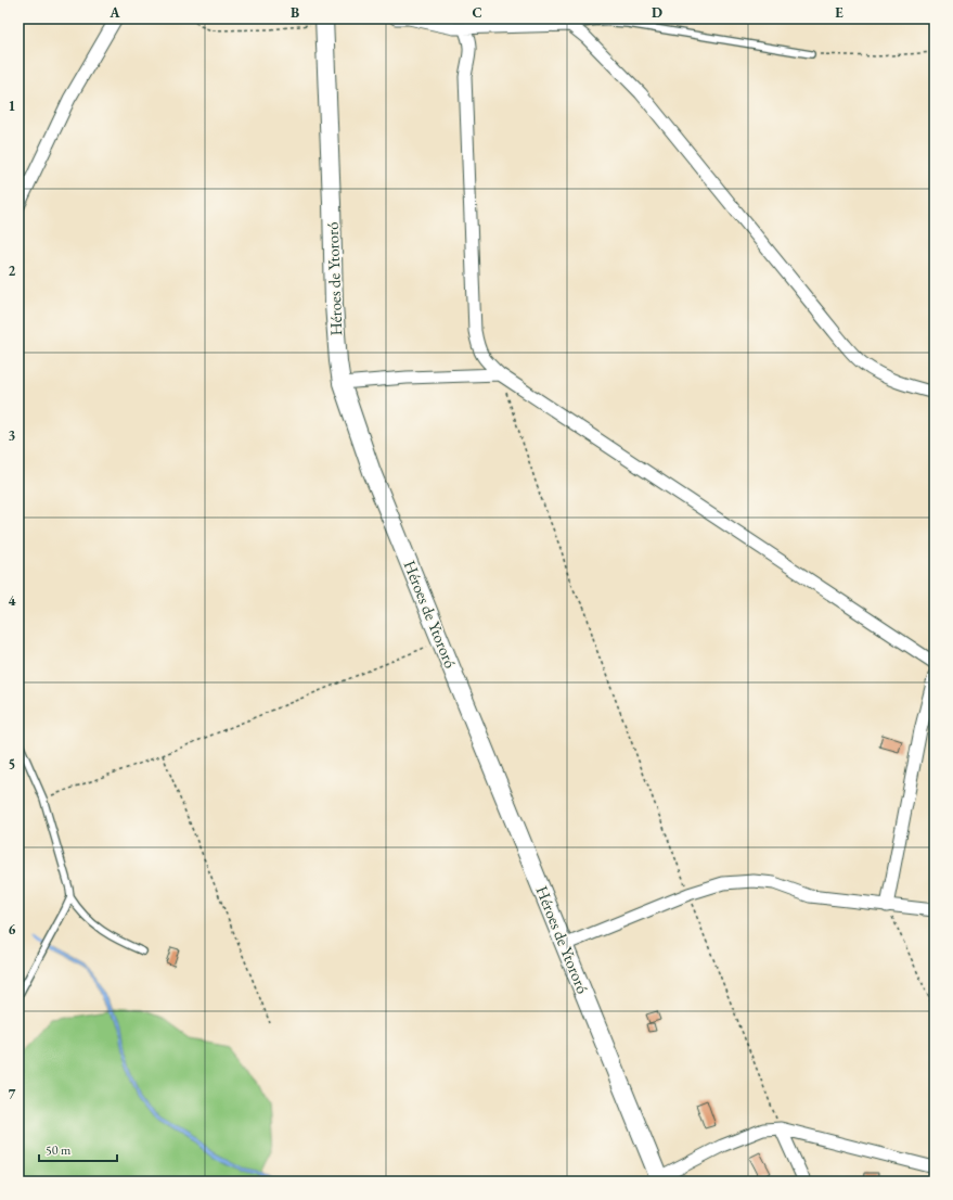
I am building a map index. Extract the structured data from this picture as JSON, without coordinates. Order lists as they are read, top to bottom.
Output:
{
  "streets": {
    "main road": ["Héroes de Ytororó"]
  },
  "scale_bar": "50 m",
  "grid": {
    "columns": [
      "A",
      "B",
      "C",
      "D",
      "E"
    ],
    "rows": [
      "1",
      "2",
      "3",
      "4",
      "5",
      "6",
      "7"
    ]
  }
}
